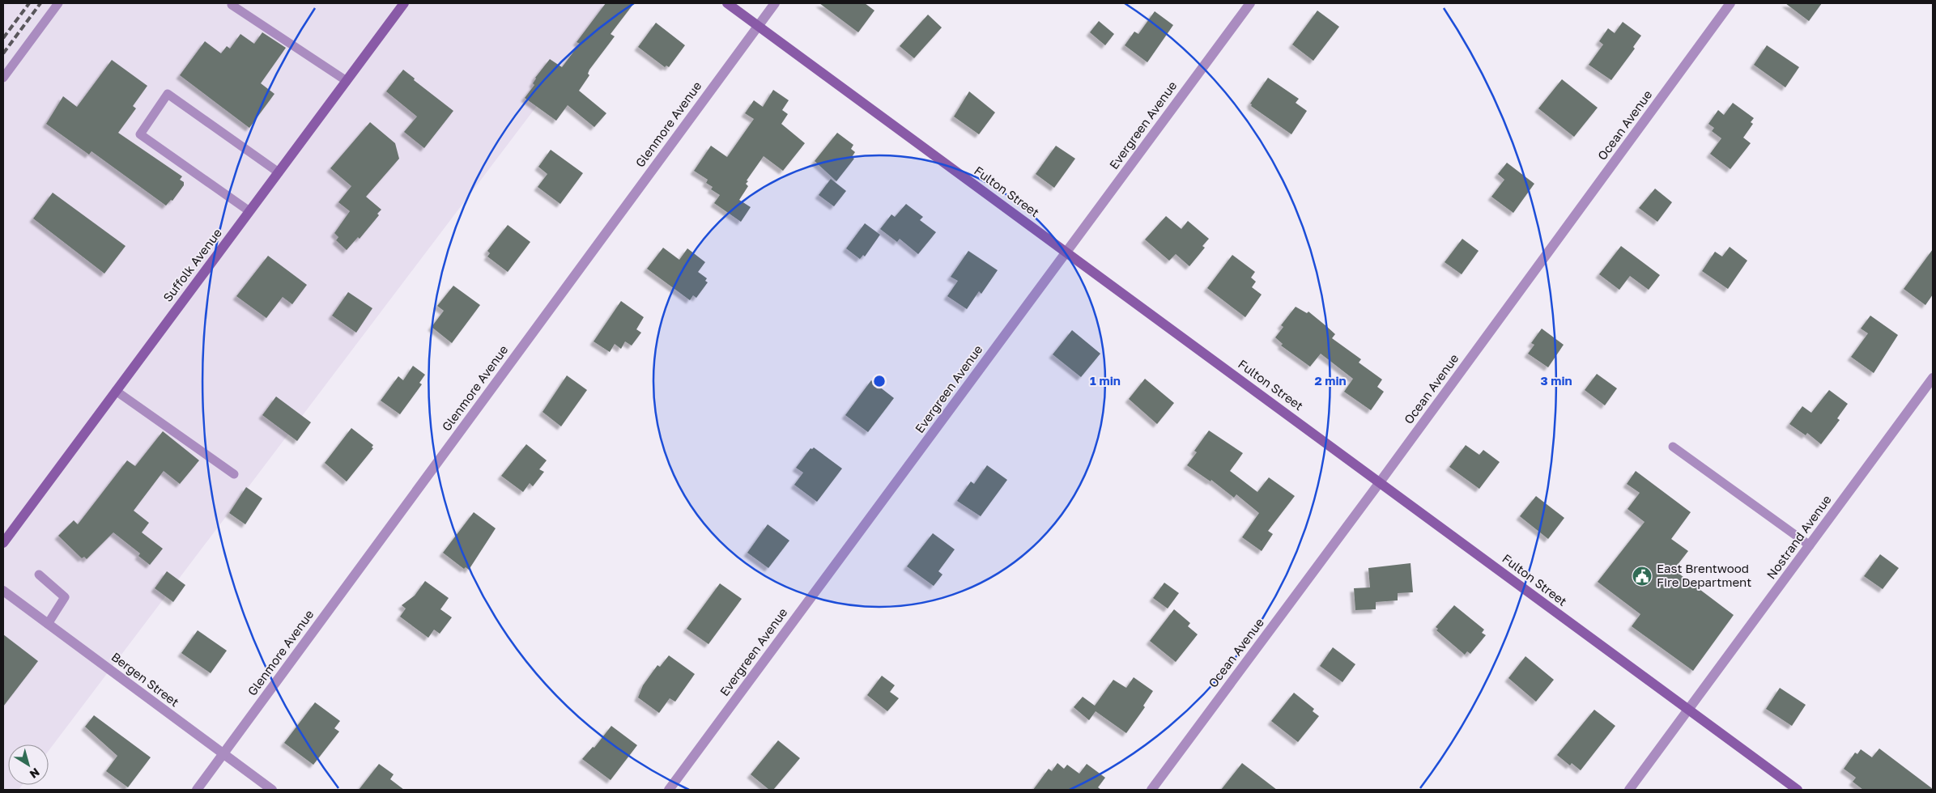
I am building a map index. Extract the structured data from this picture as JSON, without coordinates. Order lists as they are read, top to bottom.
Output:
{
  "streets": {
    "street": [
      "Glenmore Avenue",
      "Evergreen Avenue",
      "Ocean Avenue",
      "Fulton Street",
      "Suffolk Avenue",
      "Nostrand Avenue",
      "Bergen Street"
    ]
  },
  "crossings": [
    ["Glenmore Avenue", "Fulton Street"],
    ["Glenmore Avenue", "Bergen Street"],
    ["Evergreen Avenue", "Fulton Street"],
    ["Ocean Avenue", "Fulton Street"],
    ["Fulton Street", "Nostrand Avenue"]
  ],
  "places": {
    "public building": ["East Brentwood Fire Department"]
  },
  "north": "bottom right",
  "rings": ["1 min", "2 min", "3 min"]
}
